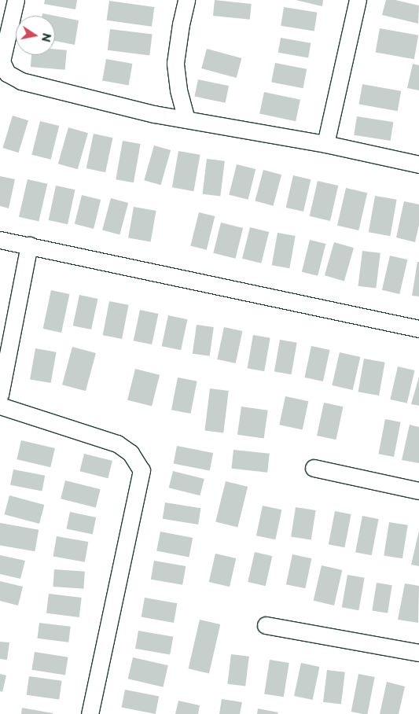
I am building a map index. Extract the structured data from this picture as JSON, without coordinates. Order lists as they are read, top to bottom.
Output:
{
  "north": "right"
}
